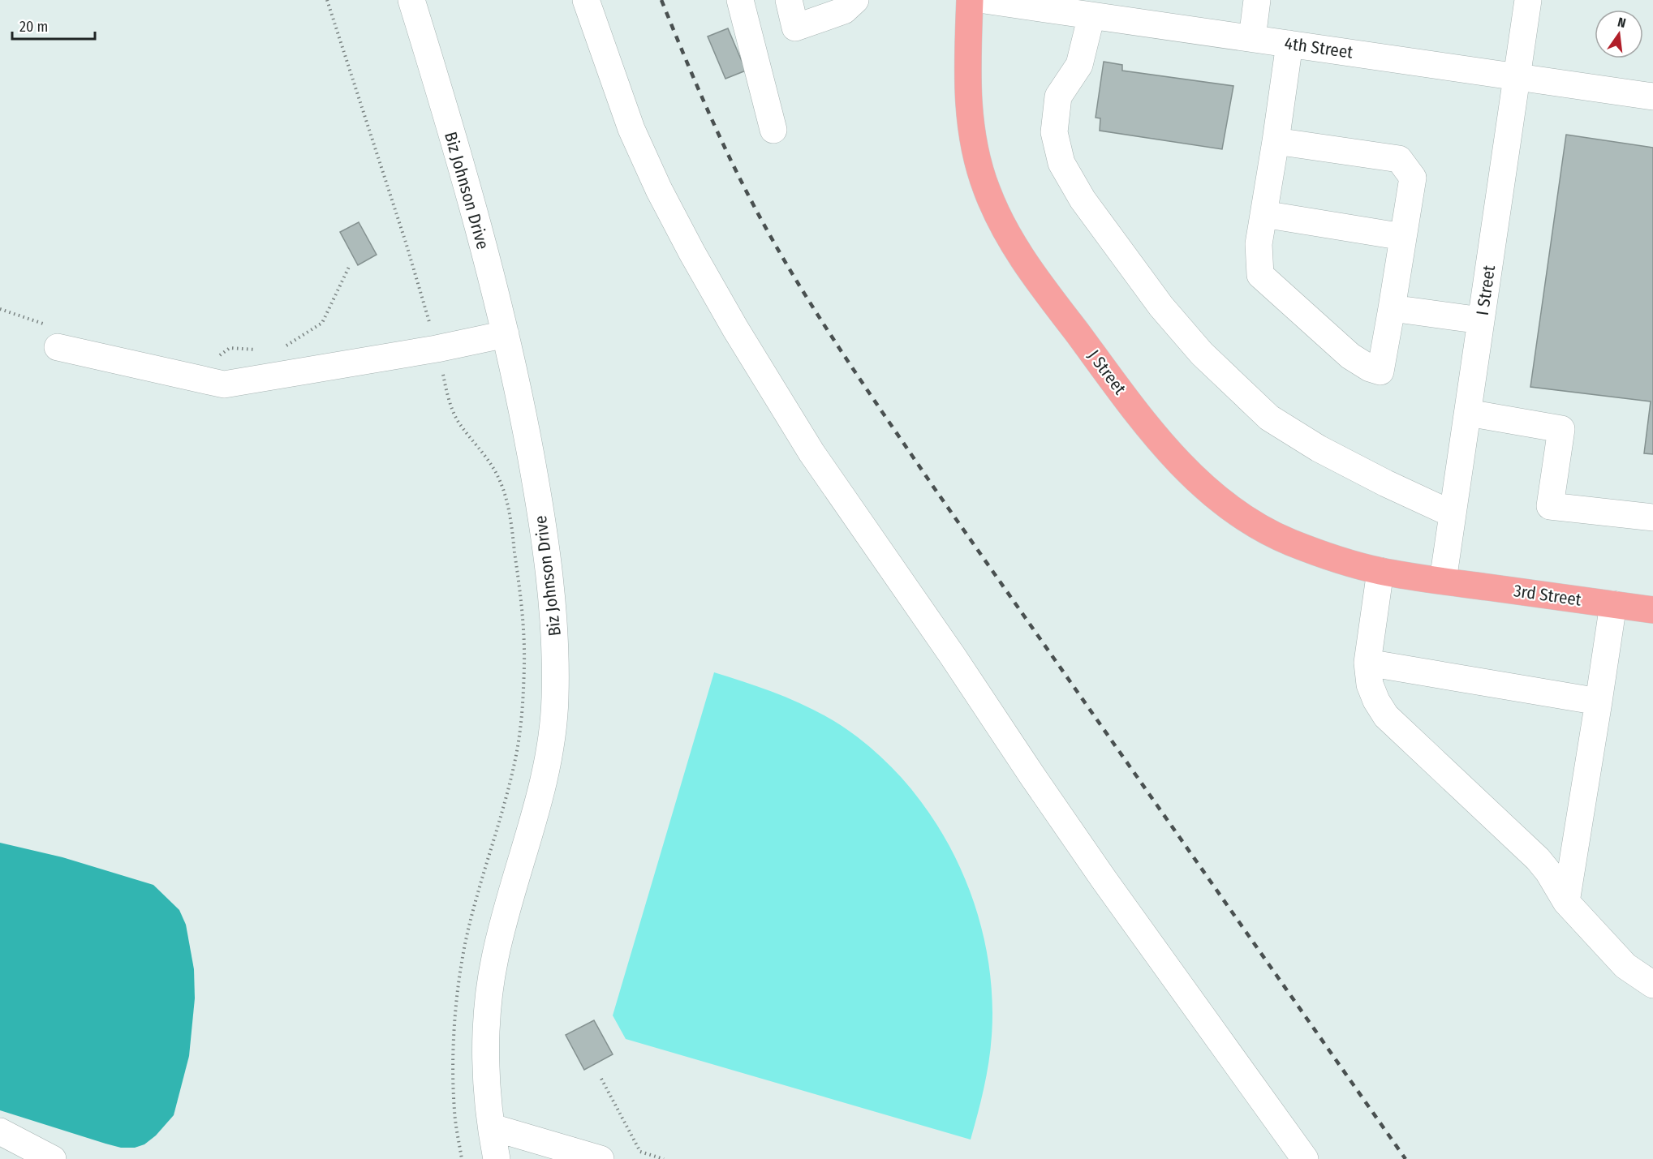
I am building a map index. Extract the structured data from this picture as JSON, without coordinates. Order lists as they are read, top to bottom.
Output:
{
  "streets": {
    "main road": ["J Street", "3rd Street"],
    "street": ["4th Street", "Biz Johnson Drive", "I Street"]
  },
  "crossings": [
    ["4th Street", "I Street"],
    ["I Street", "J Street"],
    ["I Street", "3rd Street"],
    ["J Street", "3rd Street"]
  ],
  "scale_bar": "20 m",
  "north": "top"
}
